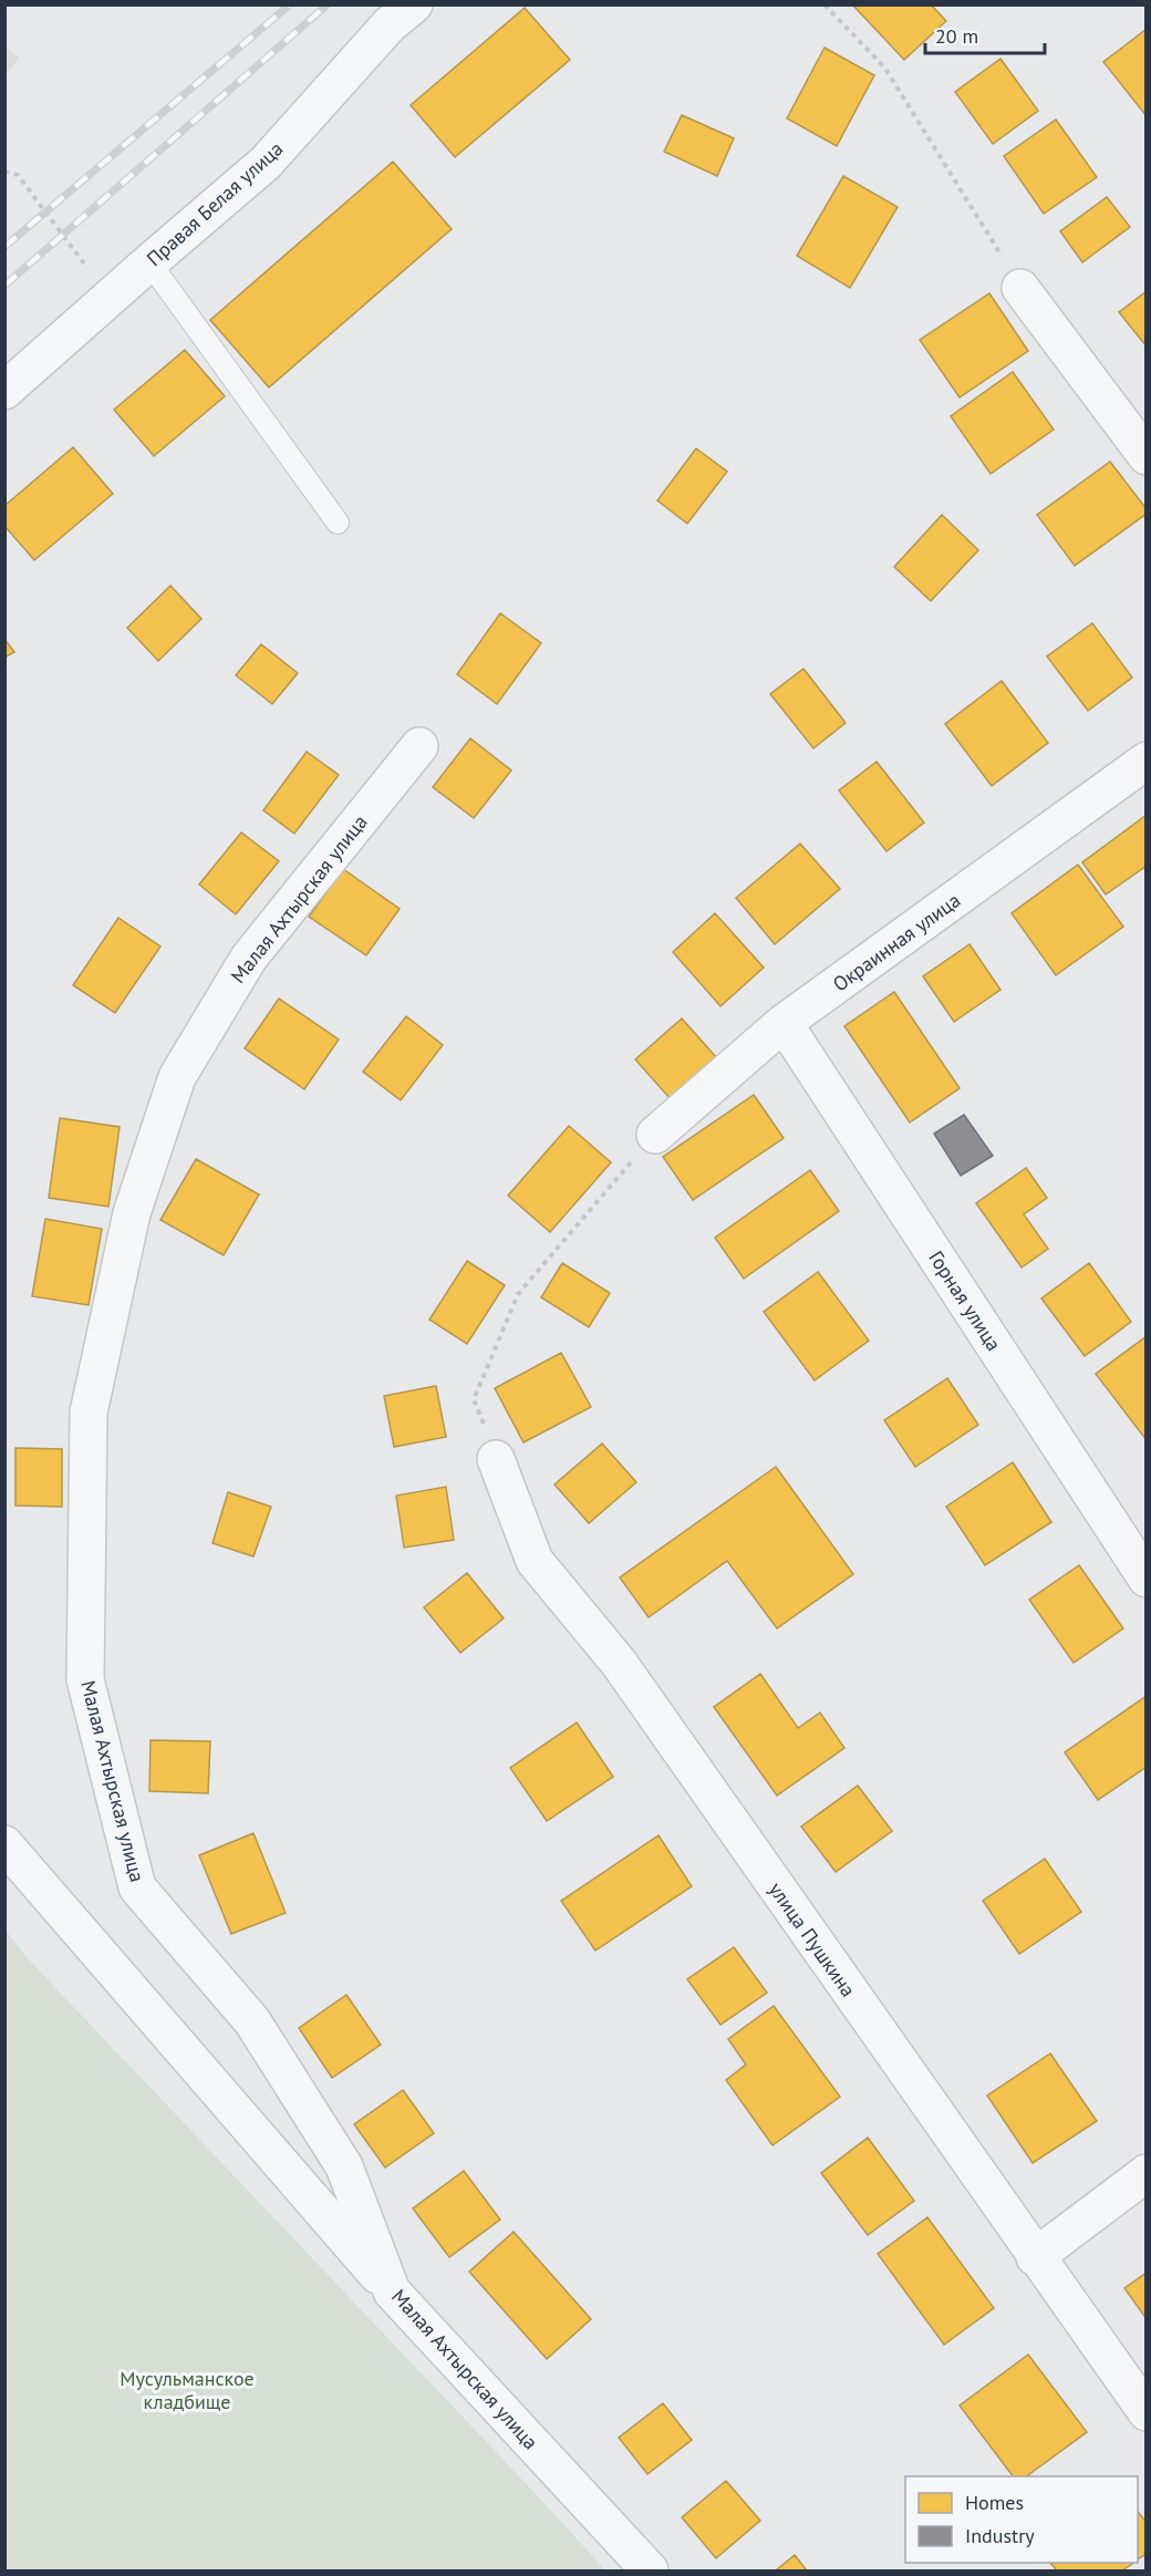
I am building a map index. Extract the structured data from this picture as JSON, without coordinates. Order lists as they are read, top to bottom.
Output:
{
  "streets": {
    "street": [
      "Правая Белая улица",
      "Малая Ахтырская улица",
      "Окраинная улица",
      "Горная улица",
      "улица Пушкина"
    ]
  },
  "crossings": [
    ["Окраинная улица", "Горная улица"]
  ],
  "parks": ["Мусульманское кладбище"],
  "legend": ["Homes", "Industry"],
  "scale_bar": "20 m"
}
